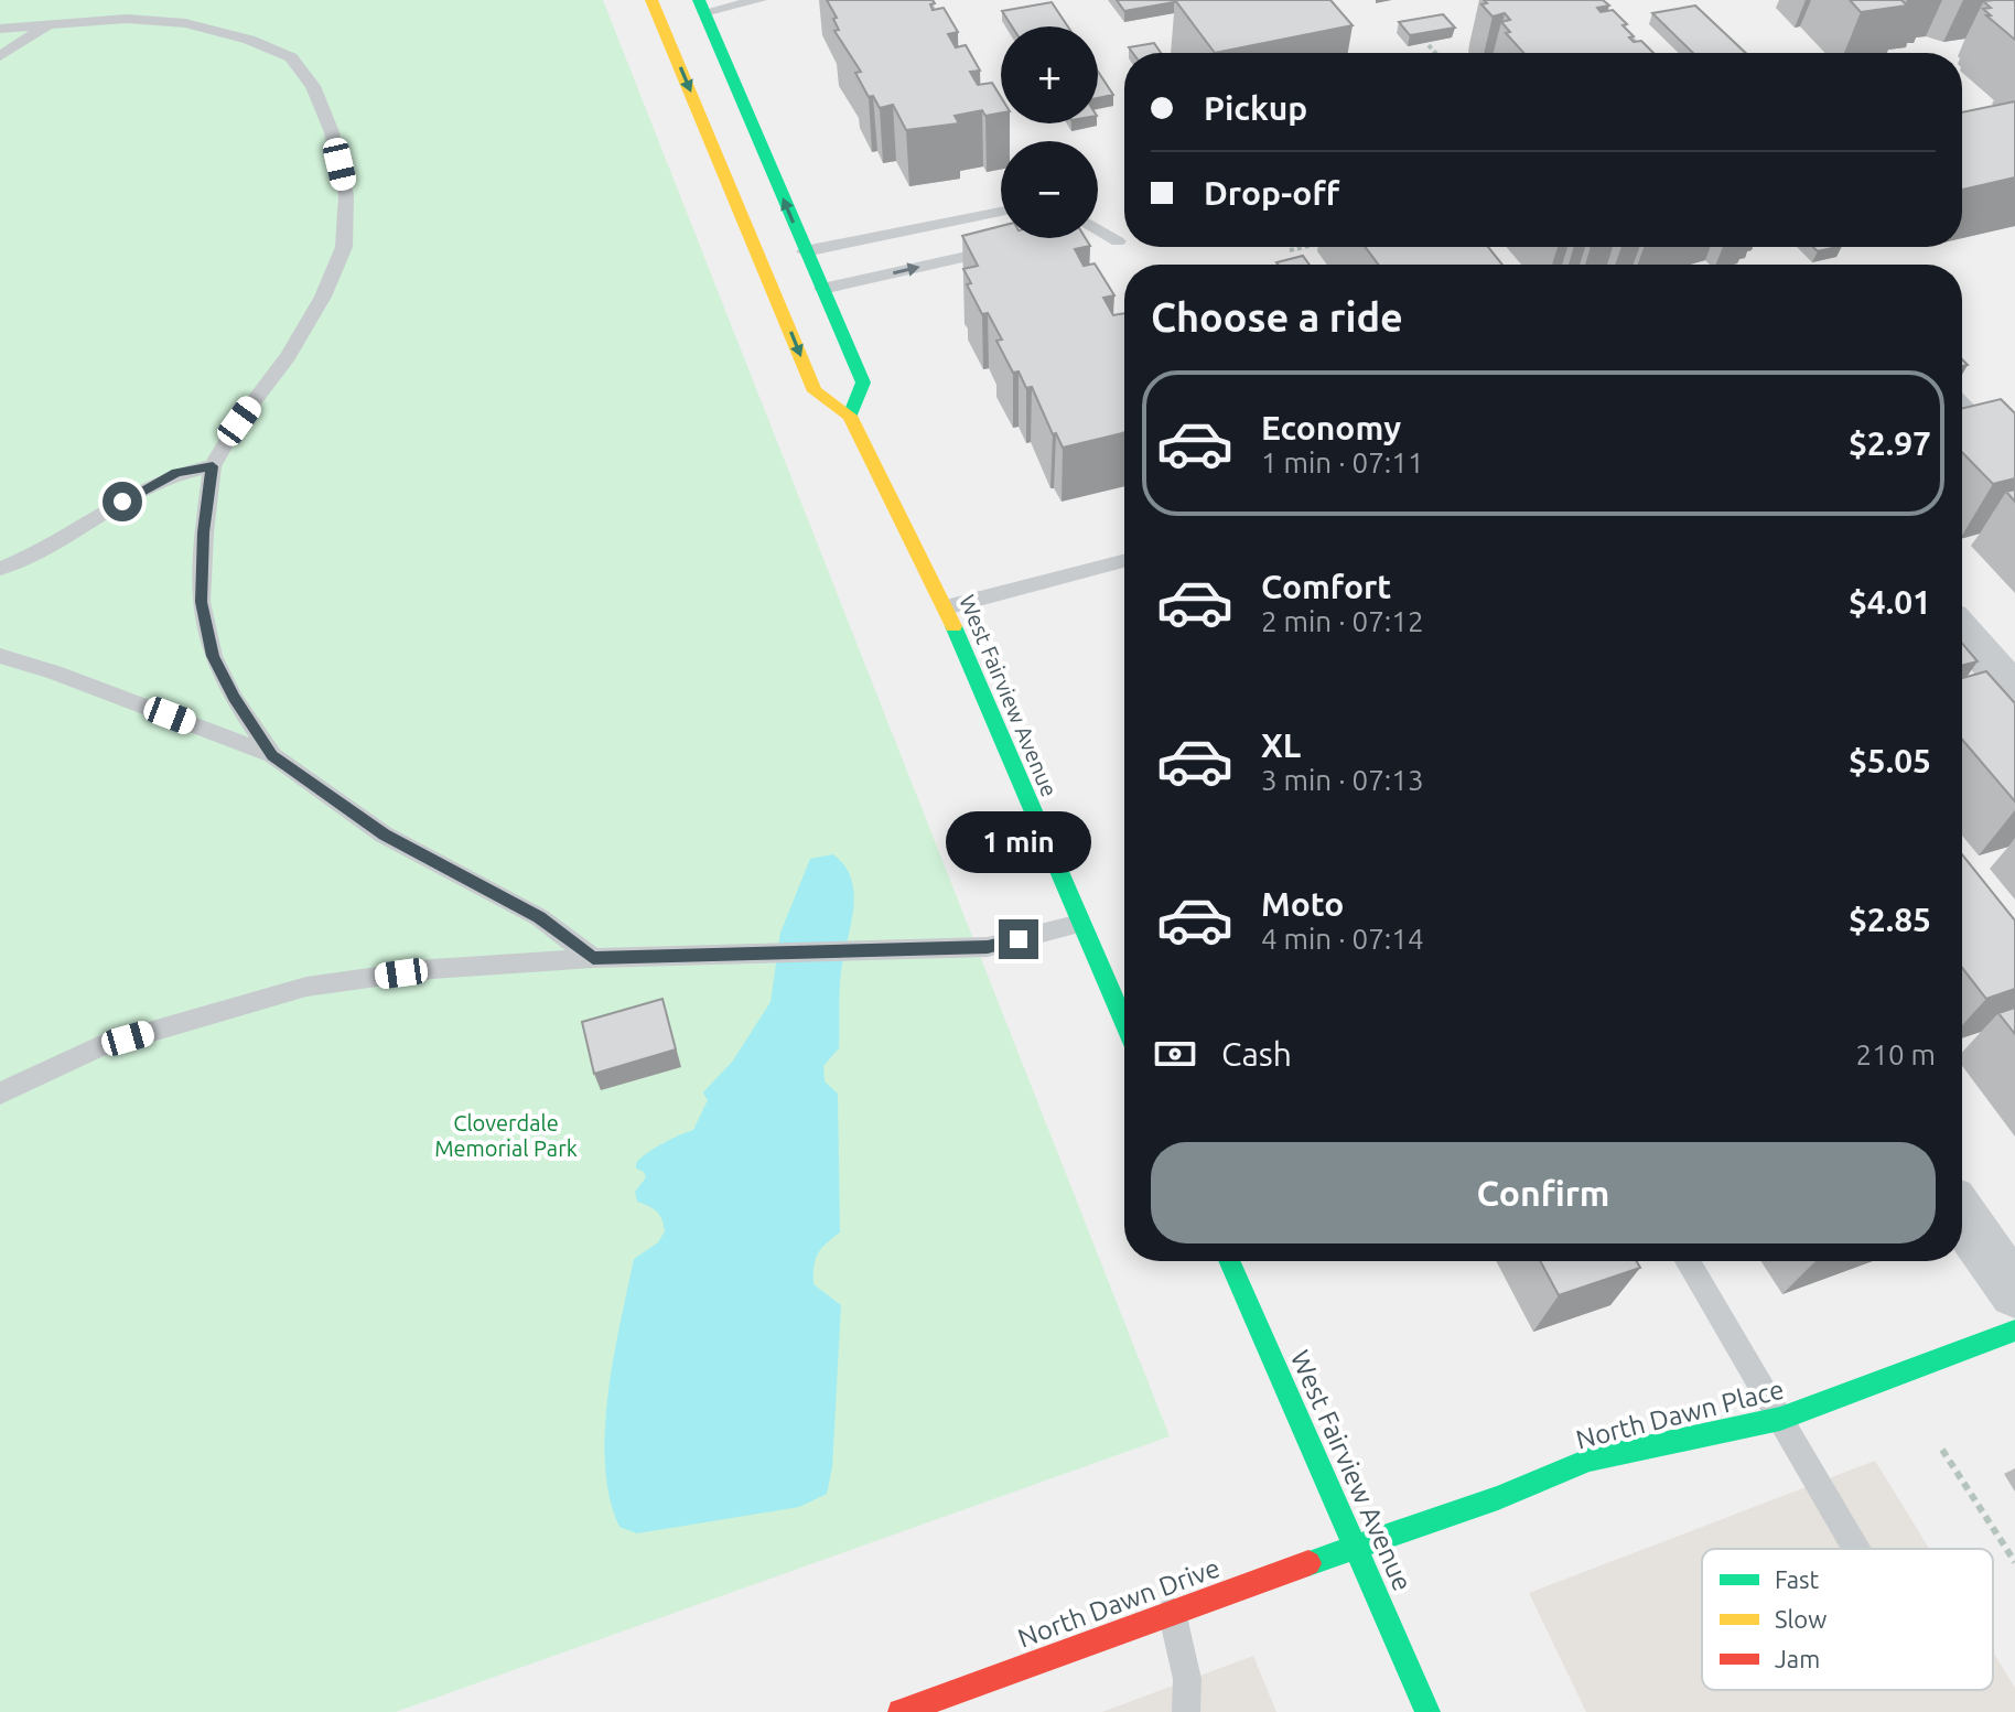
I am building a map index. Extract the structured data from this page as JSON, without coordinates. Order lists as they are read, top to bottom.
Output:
{
  "streets": {
    "main road": ["West Fairview Avenue", "North Dawn Place", "North Dawn Drive"]
  },
  "crossings": [
    ["West Fairview Avenue", "North Dawn Place"],
    ["West Fairview Avenue", "North Dawn Drive"],
    ["North Dawn Place", "North Dawn Drive"]
  ],
  "parks": ["Cloverdale Memorial Park"],
  "legend": ["Fast", "Slow", "Jam"],
  "page": {
    "map_buttons": ["+", "−"],
    "banner": ["Pickup", "Drop-off"],
    "heading": "Choose a ride",
    "list": [
      {
        "name": "Economy",
        "note": "1 min · 07:11",
        "value": "$2.97"
      },
      {
        "name": "Comfort",
        "note": "2 min · 07:12",
        "value": "$4.01"
      },
      {
        "name": "XL",
        "note": "3 min · 07:13",
        "value": "$5.05"
      },
      {
        "name": "Moto",
        "note": "4 min · 07:14",
        "value": "$2.85"
      }
    ],
    "bubble": "1 min",
    "pay": ["Cash", "210 m"],
    "buttons": "Confirm"
  }
}
